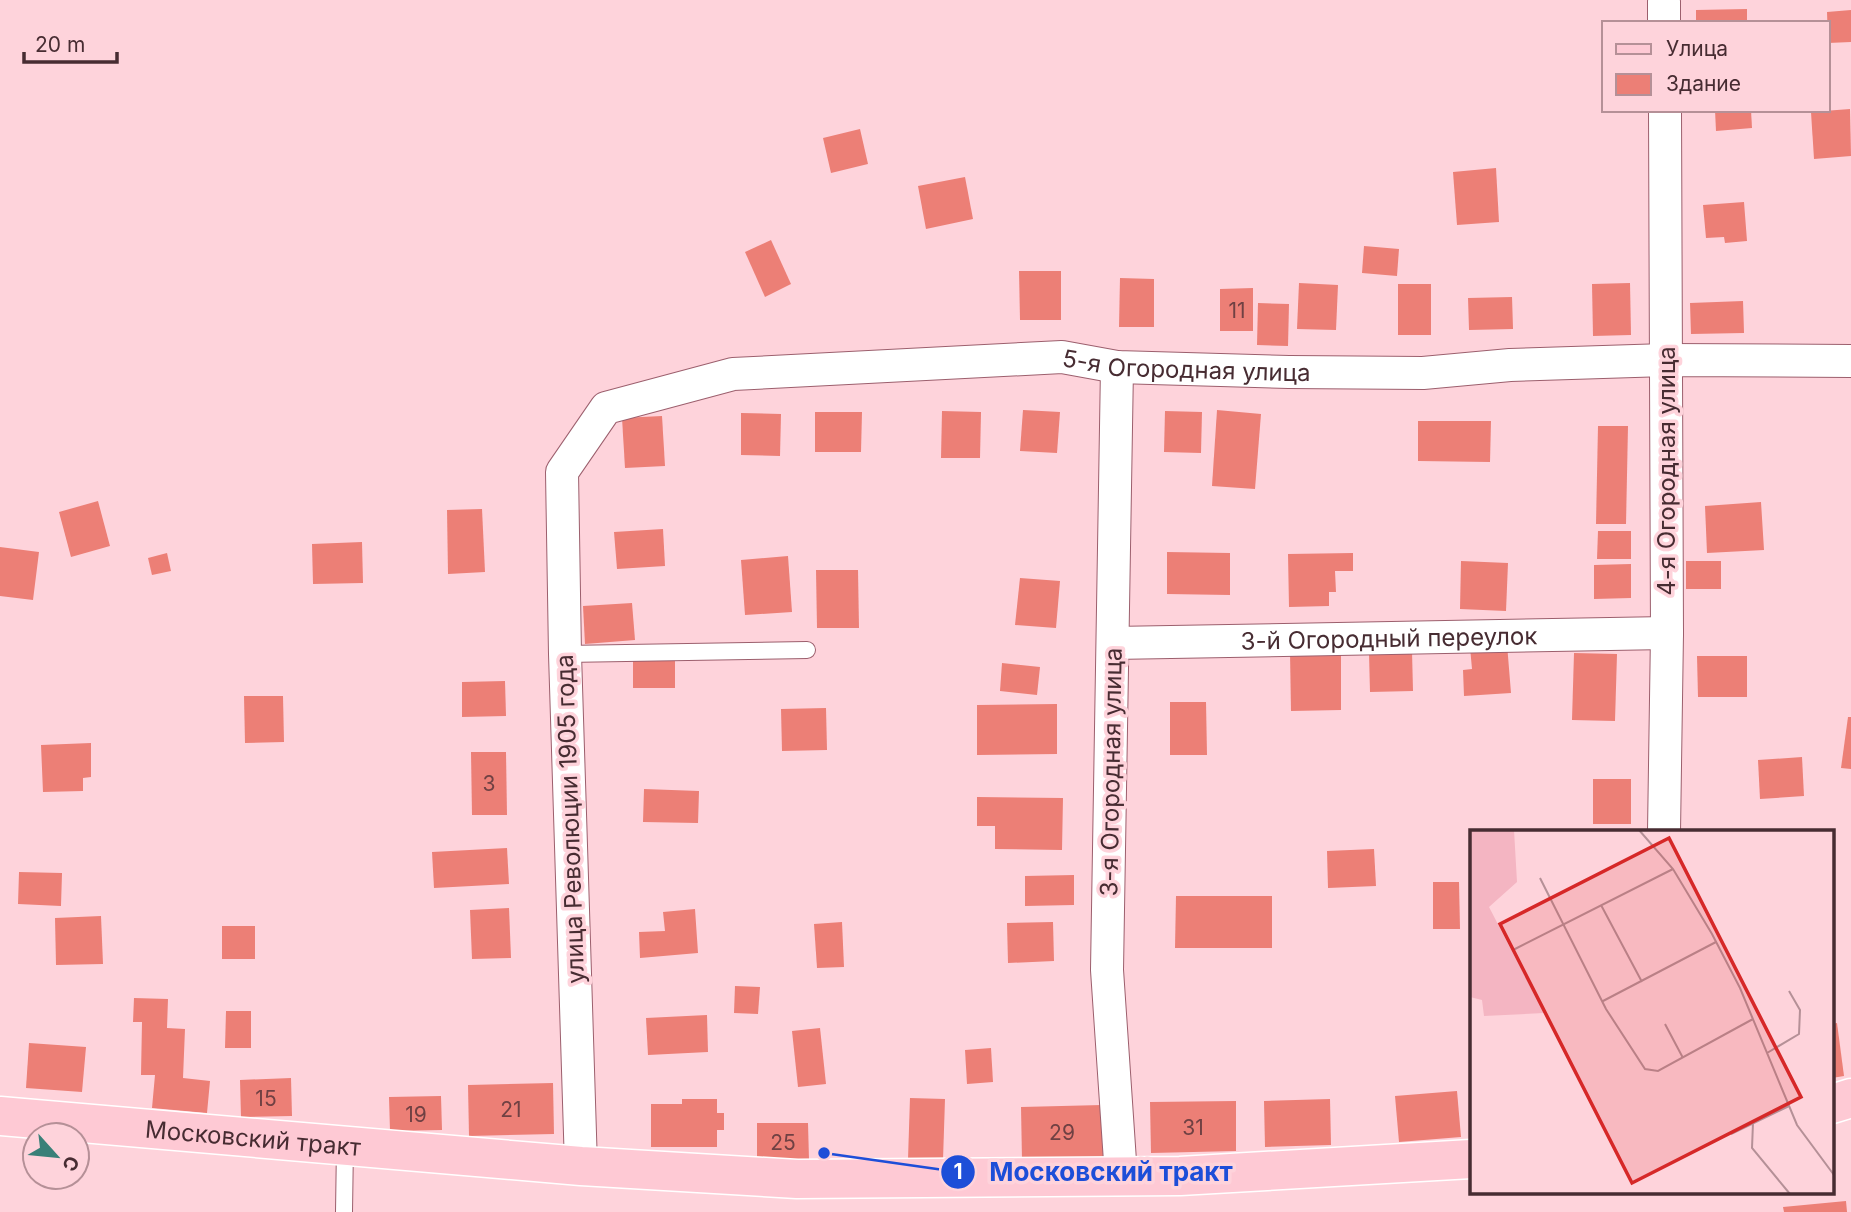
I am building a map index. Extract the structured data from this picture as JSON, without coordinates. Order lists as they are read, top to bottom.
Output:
{
  "streets": {
    "main road": ["Московский тракт"],
    "street": [
      "5-я Огородная улица",
      "4-я Огородная улица",
      "3-й Огородный переулок",
      "3-я Огородная улица",
      "улица Революции 1905 года"
    ]
  },
  "crossings": [
    ["5-я Огородная улица", "4-я Огородная улица"],
    ["5-я Огородная улица", "3-я Огородная улица"],
    ["5-я Огородная улица", "улица Революции 1905 года"],
    ["4-я Огородная улица", "3-й Огородный переулок"],
    ["3-й Огородный переулок", "3-я Огородная улица"],
    ["3-я Огородная улица", "Московский тракт"],
    ["улица Революции 1905 года", "Московский тракт"]
  ],
  "places": ["Московский тракт"],
  "house_numbers": [
    "11",
    "3",
    "15",
    "21",
    "19",
    "31",
    "29",
    "25"
  ],
  "legend": ["Улица", "Здание"],
  "scale_bar": "20 m",
  "north": "bottom right"
}
